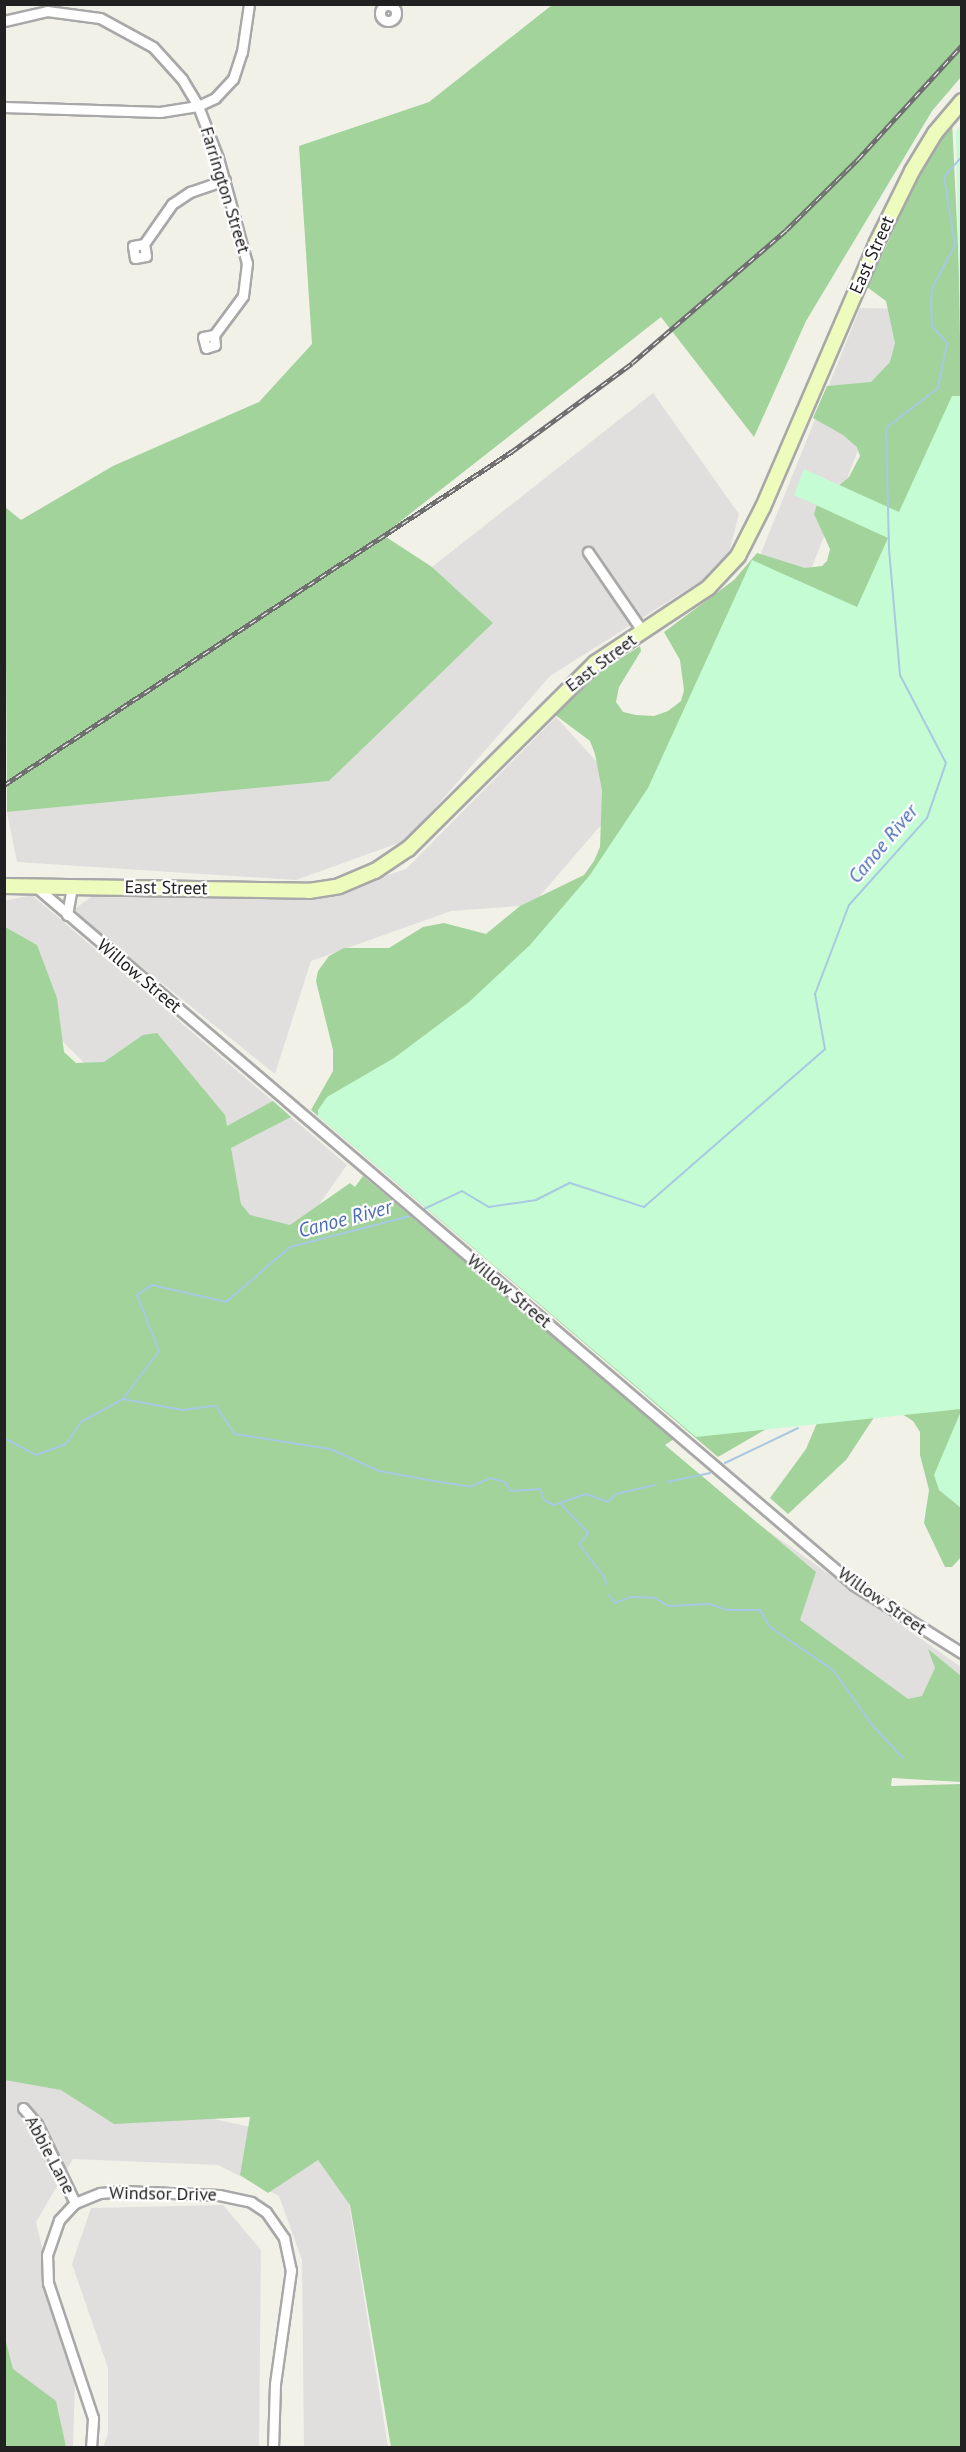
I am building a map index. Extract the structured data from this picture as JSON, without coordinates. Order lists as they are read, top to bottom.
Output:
{
  "streets": {
    "street": [
      "Farrington Street",
      "East Street",
      "Willow Street",
      "Abbie Lane",
      "Windsor Drive"
    ]
  },
  "crossings": [
    ["East Street", "Willow Street"],
    ["Abbie Lane", "Windsor Drive"]
  ],
  "water": ["Canoe River"]
}
